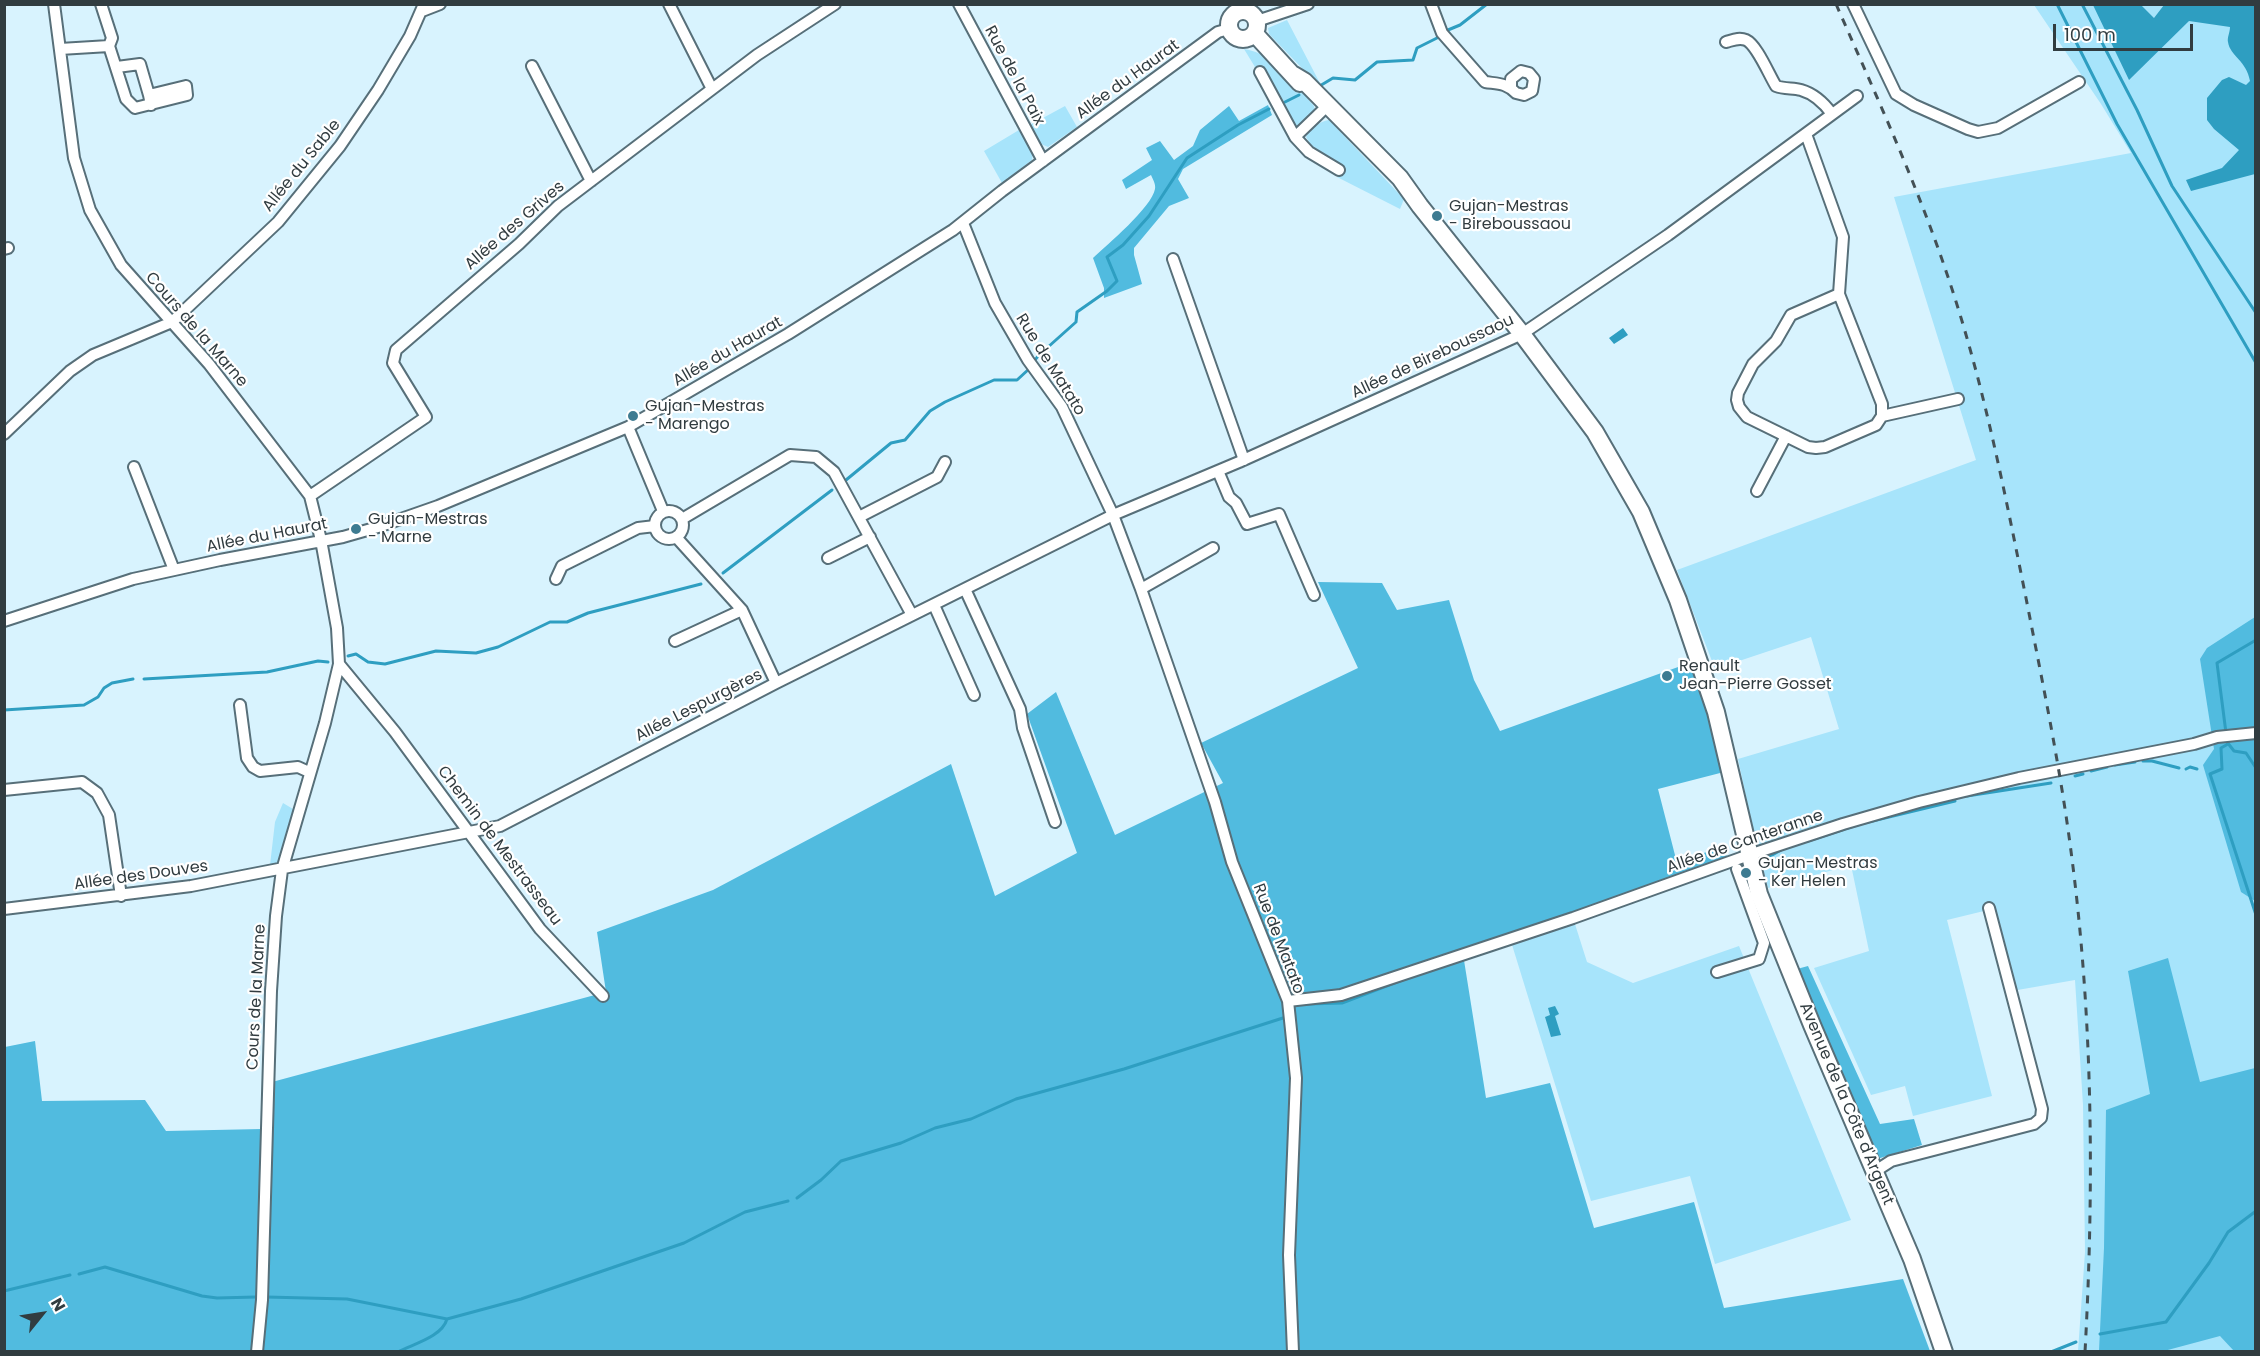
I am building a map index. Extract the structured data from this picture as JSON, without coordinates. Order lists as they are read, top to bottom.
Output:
{
  "streets": {
    "main road": ["Avenue de la Côte d'Argent"],
    "street": [
      "Rue de la Paix",
      "Allée du Haurat",
      "Allée du Sable",
      "Allée des Grives",
      "Cours de la Marne",
      "Allée de Bireboussaou",
      "Rue de Matato",
      "Allée Lespurgères",
      "Allée de Canteranne",
      "Chemin de Mestrasseau",
      "Allée des Douves"
    ]
  },
  "crossings": [
    ["Rue de la Paix", "Allée du Haurat"],
    ["Allée du Haurat", "Cours de la Marne"],
    ["Allée du Haurat", "Rue de Matato"],
    ["Allée du Sable", "Cours de la Marne"],
    ["Allée des Grives", "Cours de la Marne"],
    ["Cours de la Marne", "Allée Lespurgères"],
    ["Cours de la Marne", "Chemin de Mestrasseau"],
    ["Cours de la Marne", "Allée des Douves"],
    ["Allée de Bireboussaou", "Rue de Matato"],
    ["Allée de Bireboussaou", "Allée Lespurgères"],
    ["Allée de Bireboussaou", "Avenue de la Côte d'Argent"],
    ["Rue de Matato", "Allée Lespurgères"],
    ["Rue de Matato", "Allée de Canteranne"],
    ["Allée Lespurgères", "Chemin de Mestrasseau"],
    ["Allée Lespurgères", "Allée des Douves"],
    ["Allée de Canteranne", "Avenue de la Côte d'Argent"]
  ],
  "places": [
    "Gujan-Mestras - Bireboussaou",
    "Gujan-Mestras - Marengo",
    "Gujan-Mestras - Marne",
    "Renault Jean-Pierre Gosset",
    "Gujan-Mestras - Ker Helen"
  ],
  "scale_bar": "100 m",
  "north": "top right"
}
